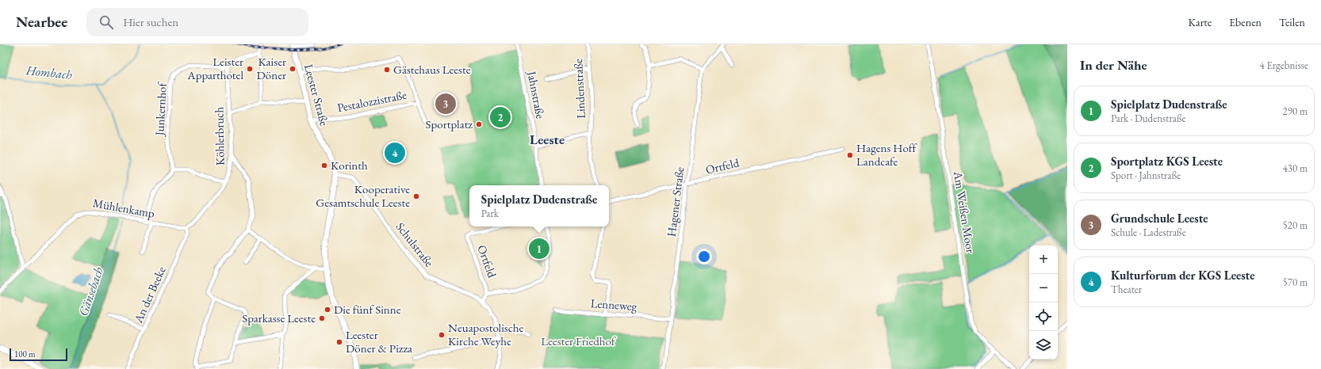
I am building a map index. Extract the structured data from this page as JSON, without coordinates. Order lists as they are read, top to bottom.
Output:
{
  "streets": {
    "street": [
      "Lindenstraße",
      "Leester Straße",
      "Jahnstraße",
      "Pestalozzistraße",
      "Junkernhof",
      "Köhlerbruch",
      "Ortfeld",
      "Hagener Straße",
      "Mühlenkamp",
      "Am Weißen Moor",
      "Schulstraße",
      "An der Beeke",
      "Lenneweg"
    ]
  },
  "crossings": [
    ["Lindenstraße", "Jahnstraße"],
    ["Leester Straße", "Pestalozzistraße"],
    ["Leester Straße", "Schulstraße"],
    ["Junkernhof", "Köhlerbruch"],
    ["Köhlerbruch", "Mühlenkamp"],
    ["Köhlerbruch", "An der Beeke"],
    ["Ortfeld", "Hagener Straße"],
    ["Ortfeld", "Schulstraße"],
    ["Hagener Straße", "Lenneweg"],
    ["Mühlenkamp", "An der Beeke"]
  ],
  "districts": ["Leeste"],
  "water": ["Hombach", "Gänsebach"],
  "parks": ["Leester Friedhof"],
  "places": [
    "Leister Apparthotel",
    "Kaiser Döner",
    "Gästehaus Leeste",
    "Sportplatz",
    "Hagens Hoff Landcafe",
    "Korinth",
    "Kooperative Gesamtschule Leeste",
    "Die fünf Sinne",
    "Sparkasse Leeste",
    "Neuapostolische Kirche Weyhe",
    "Leester Döner & Pizza"
  ],
  "scale_bar": "100 m",
  "page": {
    "header": "Nearbee",
    "search": "Hier suchen",
    "nav": ["Karte", "Ebenen", "Teilen"],
    "heading": ["In der Nähe", "4 Ergebnisse"],
    "list": [
      {
        "mark": "1",
        "name": "Spielplatz Dudenstraße",
        "note": "Park · Dudenstraße",
        "value": "290 m"
      },
      {
        "mark": "2",
        "name": "Sportplatz KGS Leeste",
        "note": "Sport · Jahnstraße",
        "value": "430 m"
      },
      {
        "mark": "3",
        "name": "Grundschule Leeste",
        "note": "Schule · Ladestraße",
        "value": "520 m"
      },
      {
        "mark": "4",
        "name": "Kulturforum der KGS Leeste",
        "note": "Theater",
        "value": "570 m"
      }
    ],
    "pins": [
      "3",
      "2",
      "4",
      "1"
    ],
    "popup": ["Spielplatz Dudenstraße", "Park"],
    "map_buttons": ["+", "−"],
    "scale": "100 m"
  }
}
